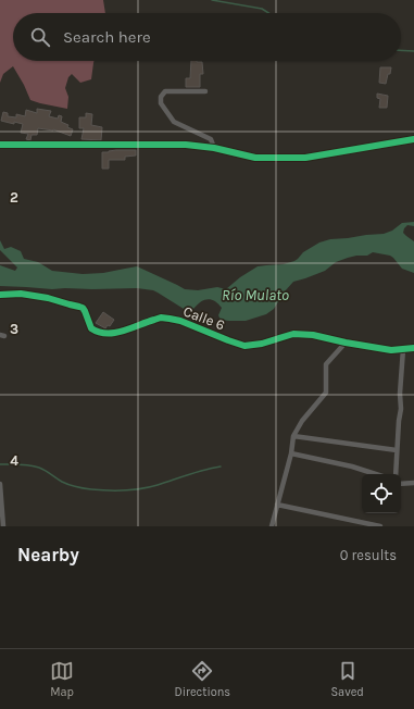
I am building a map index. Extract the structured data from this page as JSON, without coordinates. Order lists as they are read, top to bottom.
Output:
{
  "streets": {
    "street": ["Calle 6"]
  },
  "water": ["Río Mulato"],
  "page": {
    "search": "Search here",
    "heading": ["Nearby", "0 results"],
    "nav": ["Map", "Directions", "Saved"]
  },
  "grid": {
    "rows": ["2", "3", "4"]
  }
}
